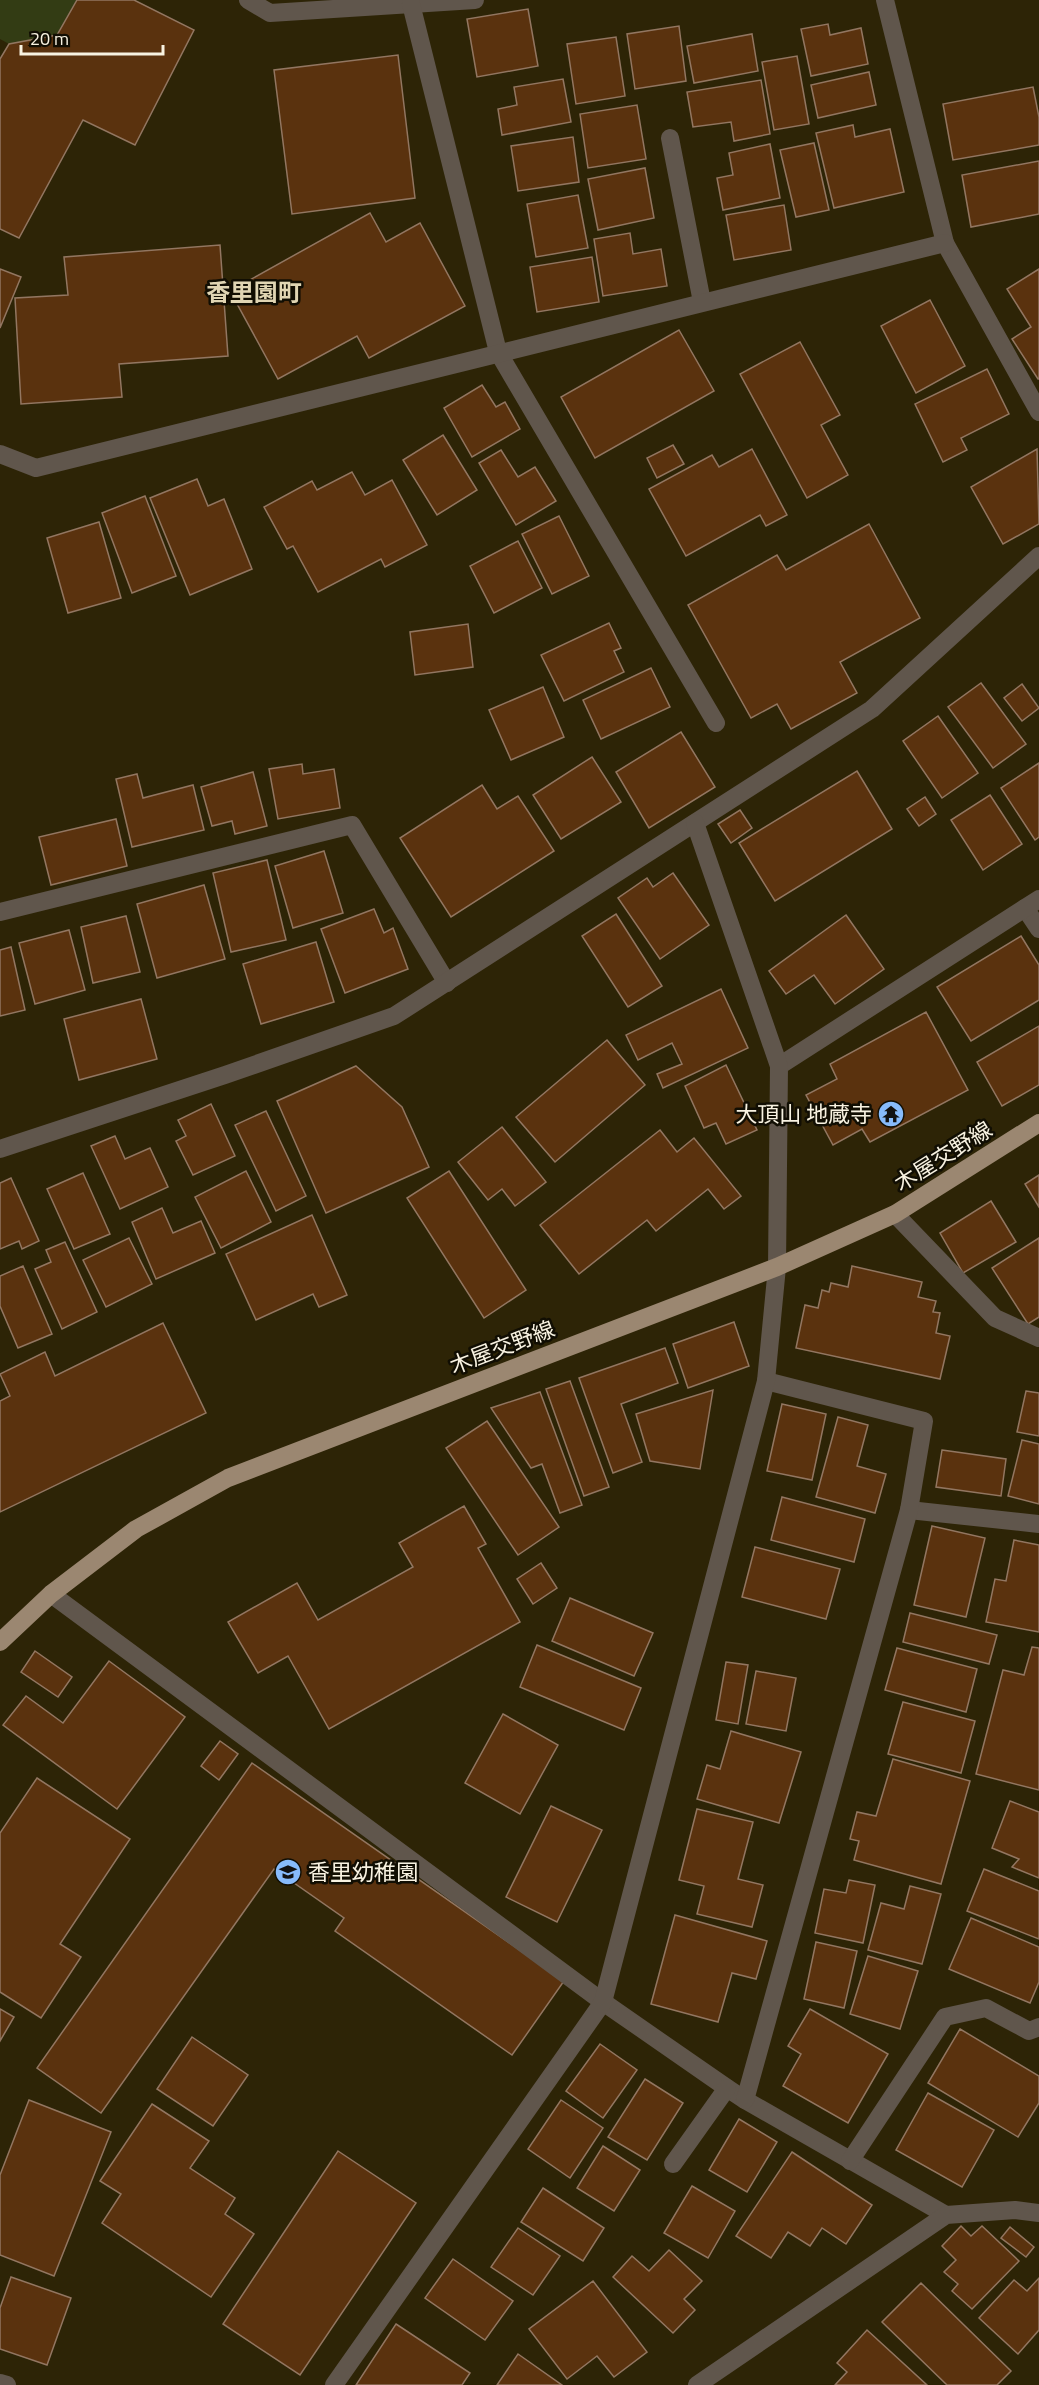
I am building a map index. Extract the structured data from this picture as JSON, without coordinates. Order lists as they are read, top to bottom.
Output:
{
  "streets": {
    "main road": ["木屋交野線"]
  },
  "districts": ["香里園町"],
  "places": {
    "temple": ["大頂山 地蔵寺"],
    "school or university": ["香里幼稚園"]
  },
  "scale_bar": "20 m"
}
